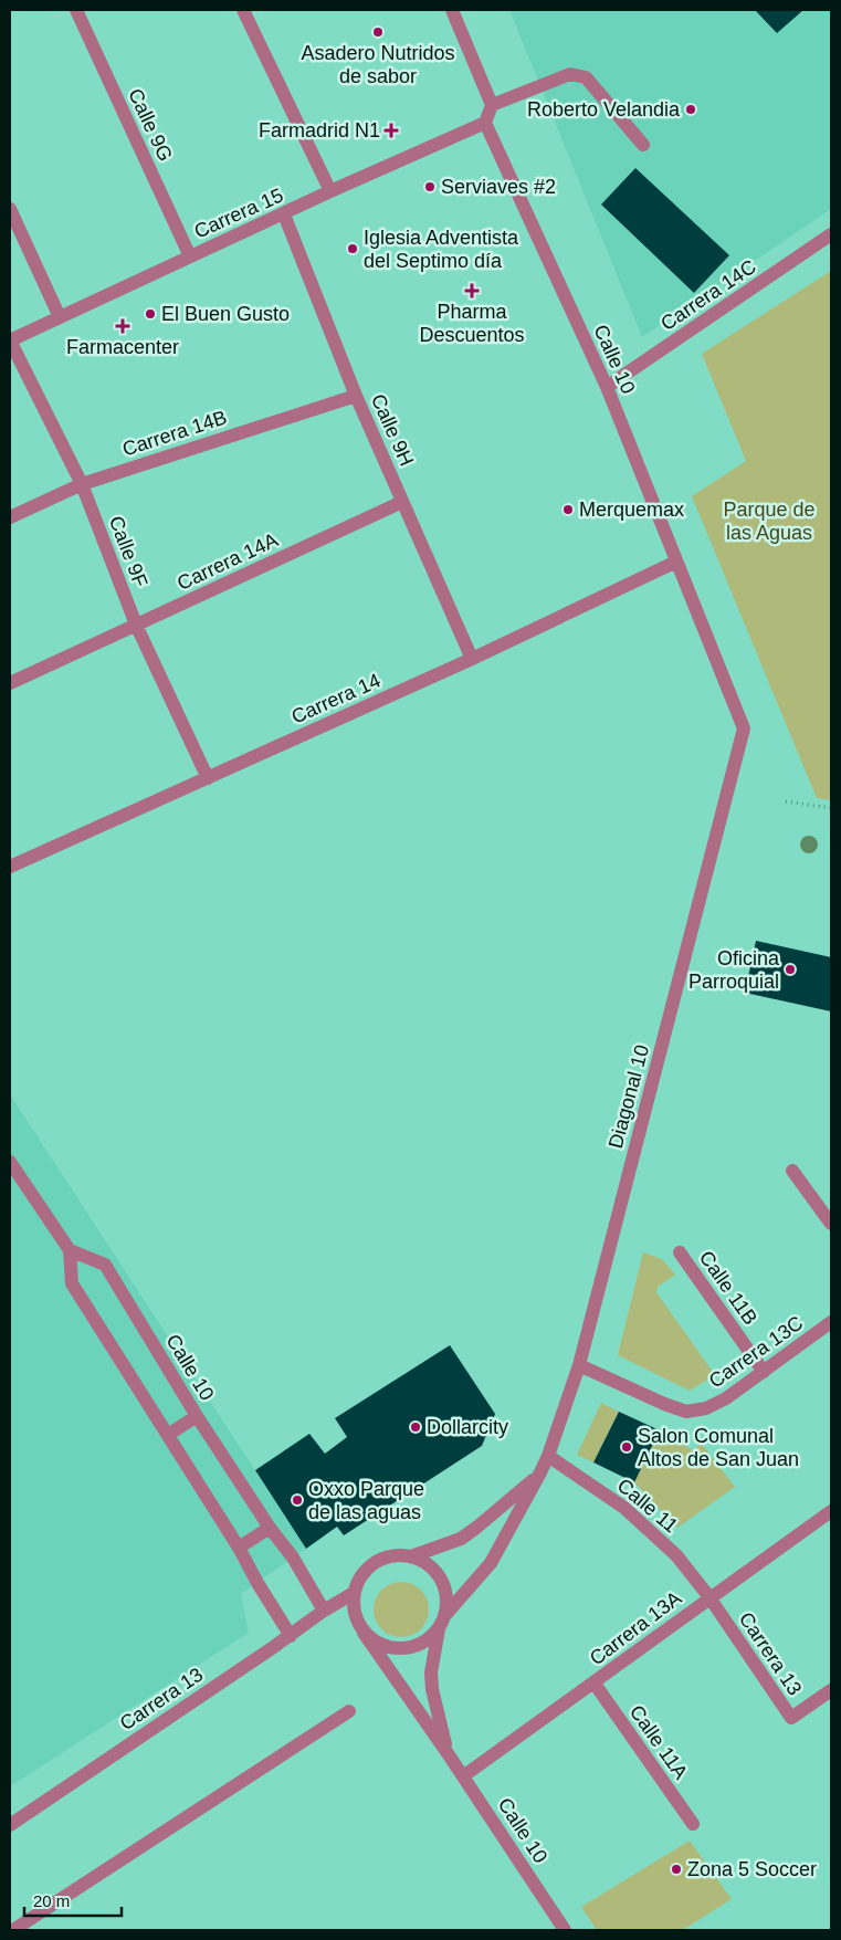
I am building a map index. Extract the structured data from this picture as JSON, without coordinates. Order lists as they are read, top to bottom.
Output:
{
  "streets": {
    "street": [
      "Calle 9G",
      "Carrera 15",
      "Carrera 14C",
      "Calle 10",
      "Calle 9H",
      "Carrera 14B",
      "Calle 9F",
      "Carrera 14A",
      "Carrera 14",
      "Diagonal 10",
      "Calle 11B",
      "Carrera 13C",
      "Calle 11",
      "Carrera 13A",
      "Carrera 13",
      "Calle 11A"
    ]
  },
  "crossings": [
    ["Calle 9G", "Carrera 15"],
    ["Carrera 15", "Calle 10"],
    ["Carrera 15", "Calle 9H"],
    ["Carrera 15", "Calle 9F"],
    ["Carrera 14C", "Calle 10"],
    ["Calle 10", "Carrera 14"],
    ["Calle 10", "Diagonal 10"],
    ["Calle 10", "Carrera 13A"],
    ["Calle 10", "Carrera 13"],
    ["Calle 9H", "Carrera 14B"],
    ["Calle 9H", "Carrera 14A"],
    ["Calle 9H", "Carrera 14"],
    ["Carrera 14B", "Calle 9F"],
    ["Calle 9F", "Carrera 14A"],
    ["Calle 9F", "Carrera 14"],
    ["Diagonal 10", "Carrera 13C"],
    ["Diagonal 10", "Calle 11"],
    ["Diagonal 10", "Carrera 13"],
    ["Calle 11B", "Carrera 13C"],
    ["Calle 11", "Carrera 13A"],
    ["Calle 11", "Carrera 13"],
    ["Carrera 13A", "Carrera 13"],
    ["Carrera 13A", "Calle 11A"]
  ],
  "parks": ["Parque de las Aguas"],
  "places": {
    "other": [
      "Asadero Nutridos de sabor",
      "Roberto Velandia",
      "Serviaves #2",
      "Iglesia Adventista del Septimo día",
      "El Buen Gusto",
      "Merquemax",
      "Oficina Parroquial",
      "Dollarcity",
      "Salon Comunal Altos de San Juan",
      "Oxxo Parque de las aguas",
      "Zona 5 Soccer"
    ],
    "health": ["Farmadrid N1", "Pharma Descuentos", "Farmacenter"]
  },
  "scale_bar": "20 m"
}
